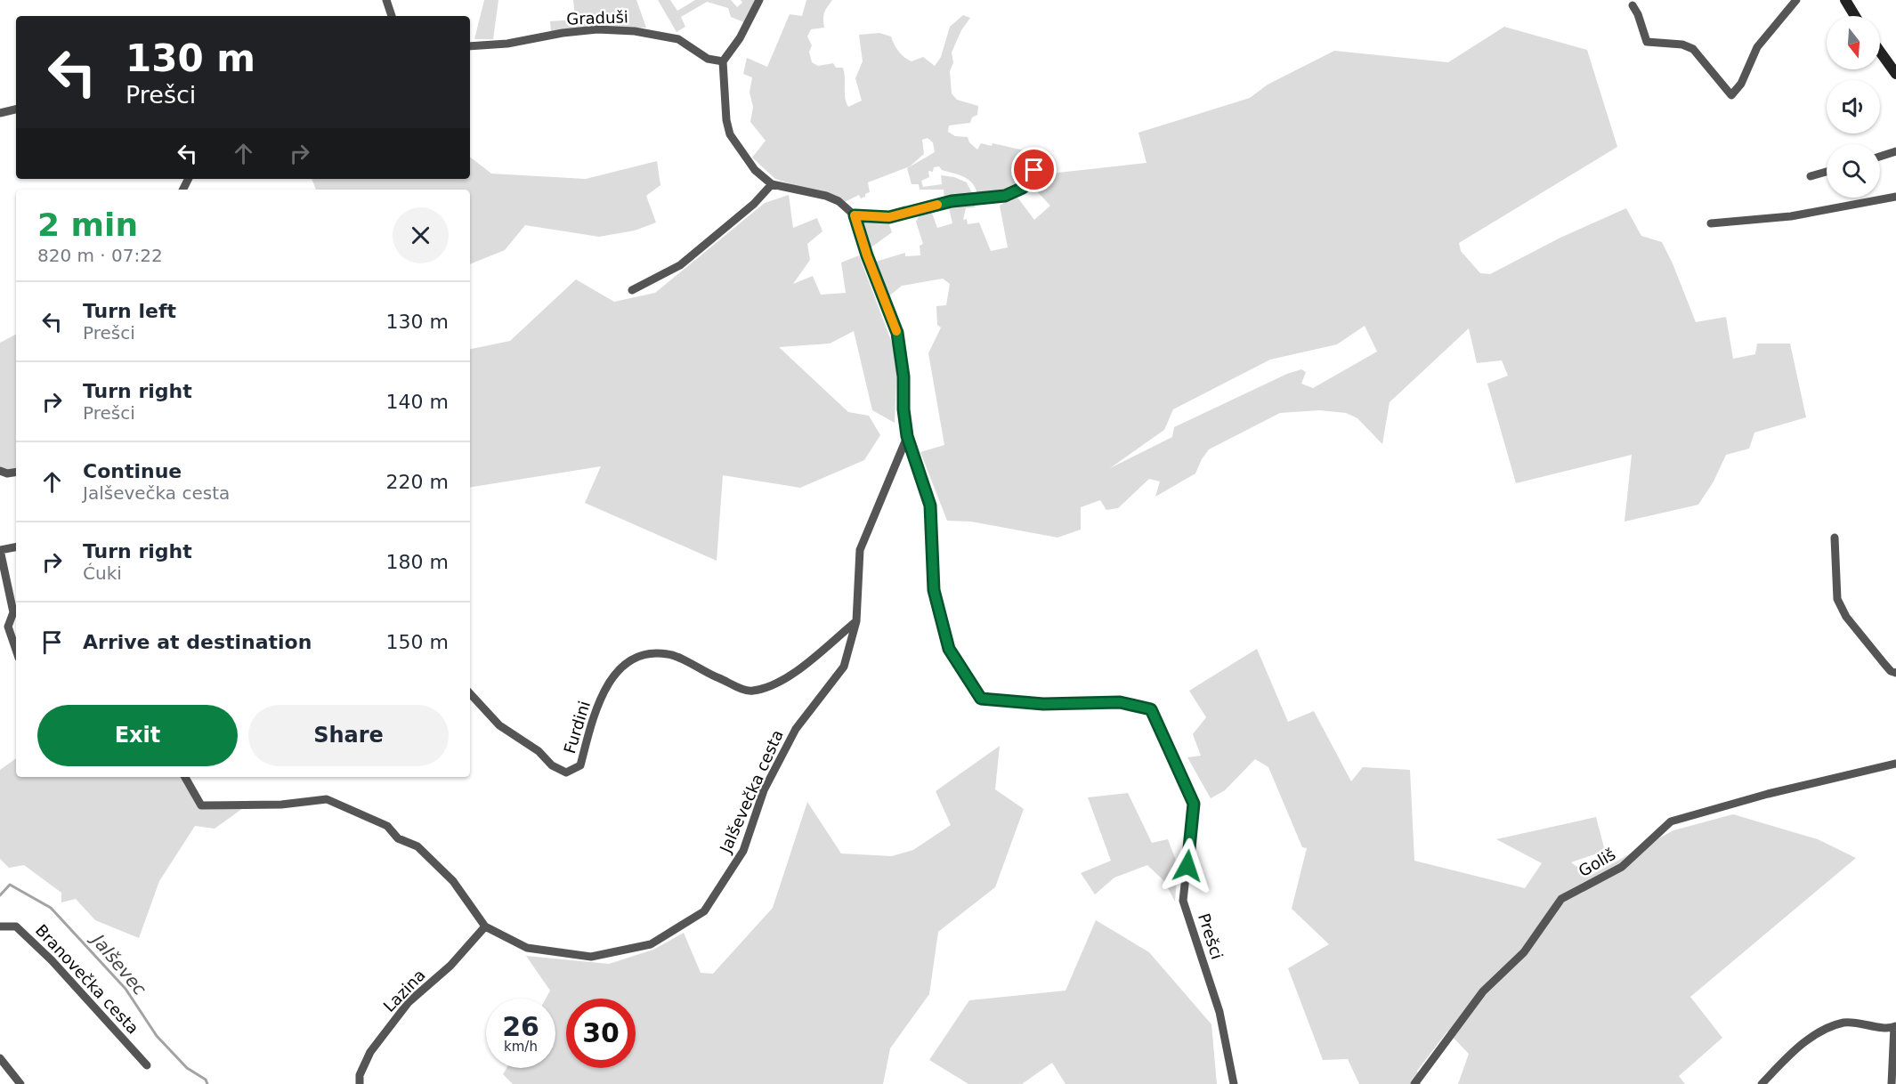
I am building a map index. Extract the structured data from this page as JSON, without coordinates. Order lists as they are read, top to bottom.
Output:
{
  "streets": {
    "street": [
      "Graduši",
      "Furdini",
      "Jalševečka cesta",
      "Goliš",
      "Prešci",
      "Branovečka cesta",
      "Lazina"
    ]
  },
  "crossings": [
    ["Furdini", "Jalševečka cesta"],
    ["Jalševečka cesta", "Prešci"],
    ["Jalševečka cesta", "Lazina"]
  ],
  "water": ["Jalševec"],
  "north": "bottom",
  "page": {
    "turn": ["130 m", "Prešci"],
    "heading": ["2 min", "820 m · 07:22"],
    "list": [
      {
        "name": "Turn left",
        "note": "Prešci",
        "value": "130 m"
      },
      {
        "name": "Turn right",
        "note": "Prešci",
        "value": "140 m"
      },
      {
        "name": "Continue",
        "note": "Jalševečka cesta",
        "value": "220 m"
      },
      {
        "name": "Turn right",
        "note": "Ćuki",
        "value": "180 m"
      },
      {
        "name": "Arrive at destination",
        "value": "150 m"
      }
    ],
    "buttons": ["Exit", "Share"],
    "speed": "26 km/h",
    "limit": "30"
  }
}
